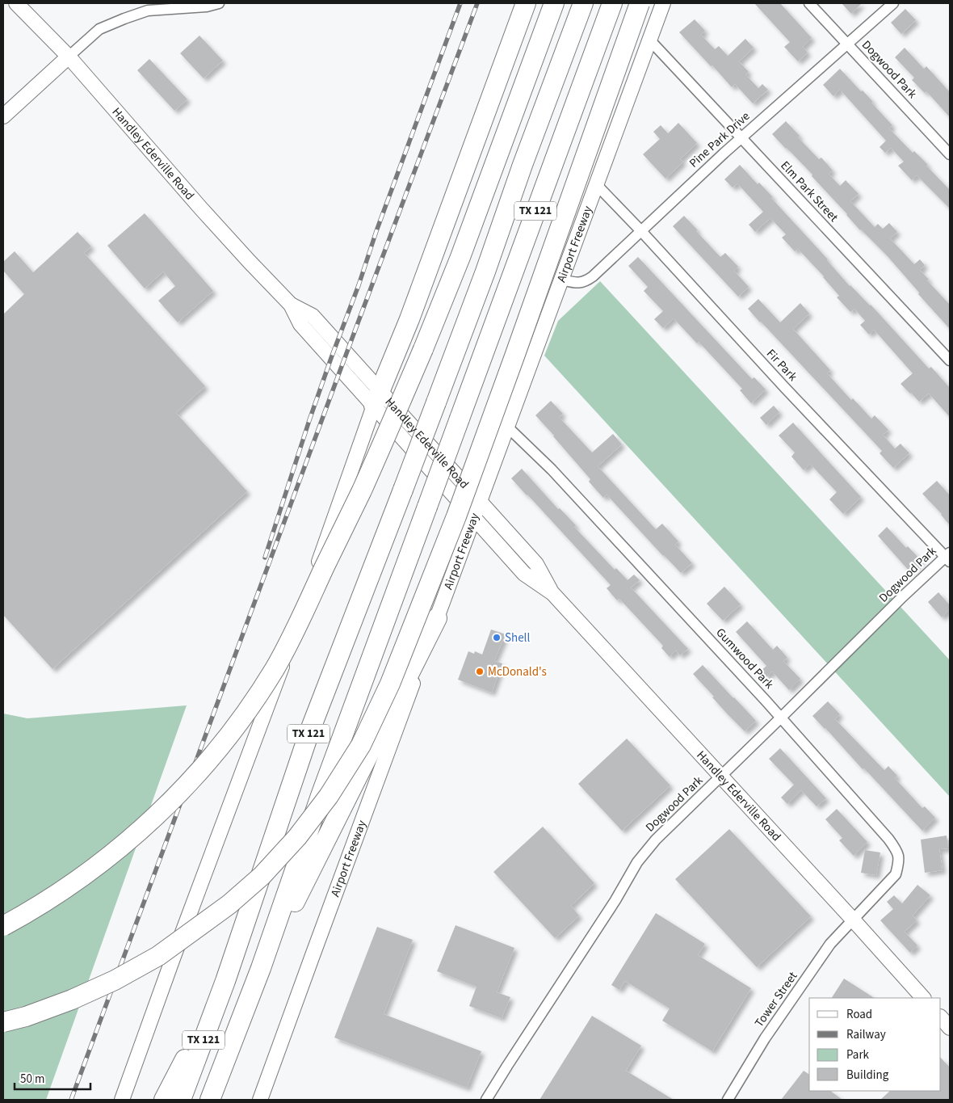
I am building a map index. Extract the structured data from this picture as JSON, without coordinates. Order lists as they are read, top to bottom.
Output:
{
  "streets": {
    "highway": ["TX 121"],
    "main road": ["Handley Ederville Road", "Airport Freeway"],
    "street": [
      "Dogwood Park",
      "Pine Park Drive",
      "Elm Park Street",
      "Fir Park",
      "Gumwood Park",
      "Tower Street"
    ]
  },
  "crossings": [
    ["Dogwood Park", "Pine Park Drive"],
    ["Dogwood Park", "Handley Ederville Road"],
    ["Dogwood Park", "Fir Park"],
    ["Dogwood Park", "Gumwood Park"],
    ["Pine Park Drive", "Elm Park Street"],
    ["Pine Park Drive", "Airport Freeway"],
    ["Pine Park Drive", "Fir Park"],
    ["Handley Ederville Road", "Airport Freeway"],
    ["Handley Ederville Road", "Gumwood Park"],
    ["Handley Ederville Road", "Tower Street"],
    ["Elm Park Street", "Airport Freeway"],
    ["Airport Freeway", "Fir Park"],
    ["Airport Freeway", "Gumwood Park"],
    ["Gumwood Park", "Tower Street"]
  ],
  "places": ["Shell", "McDonald's"],
  "legend": [
    "Road",
    "Railway",
    "Park",
    "Building"
  ],
  "scale_bar": "50 m"
}
